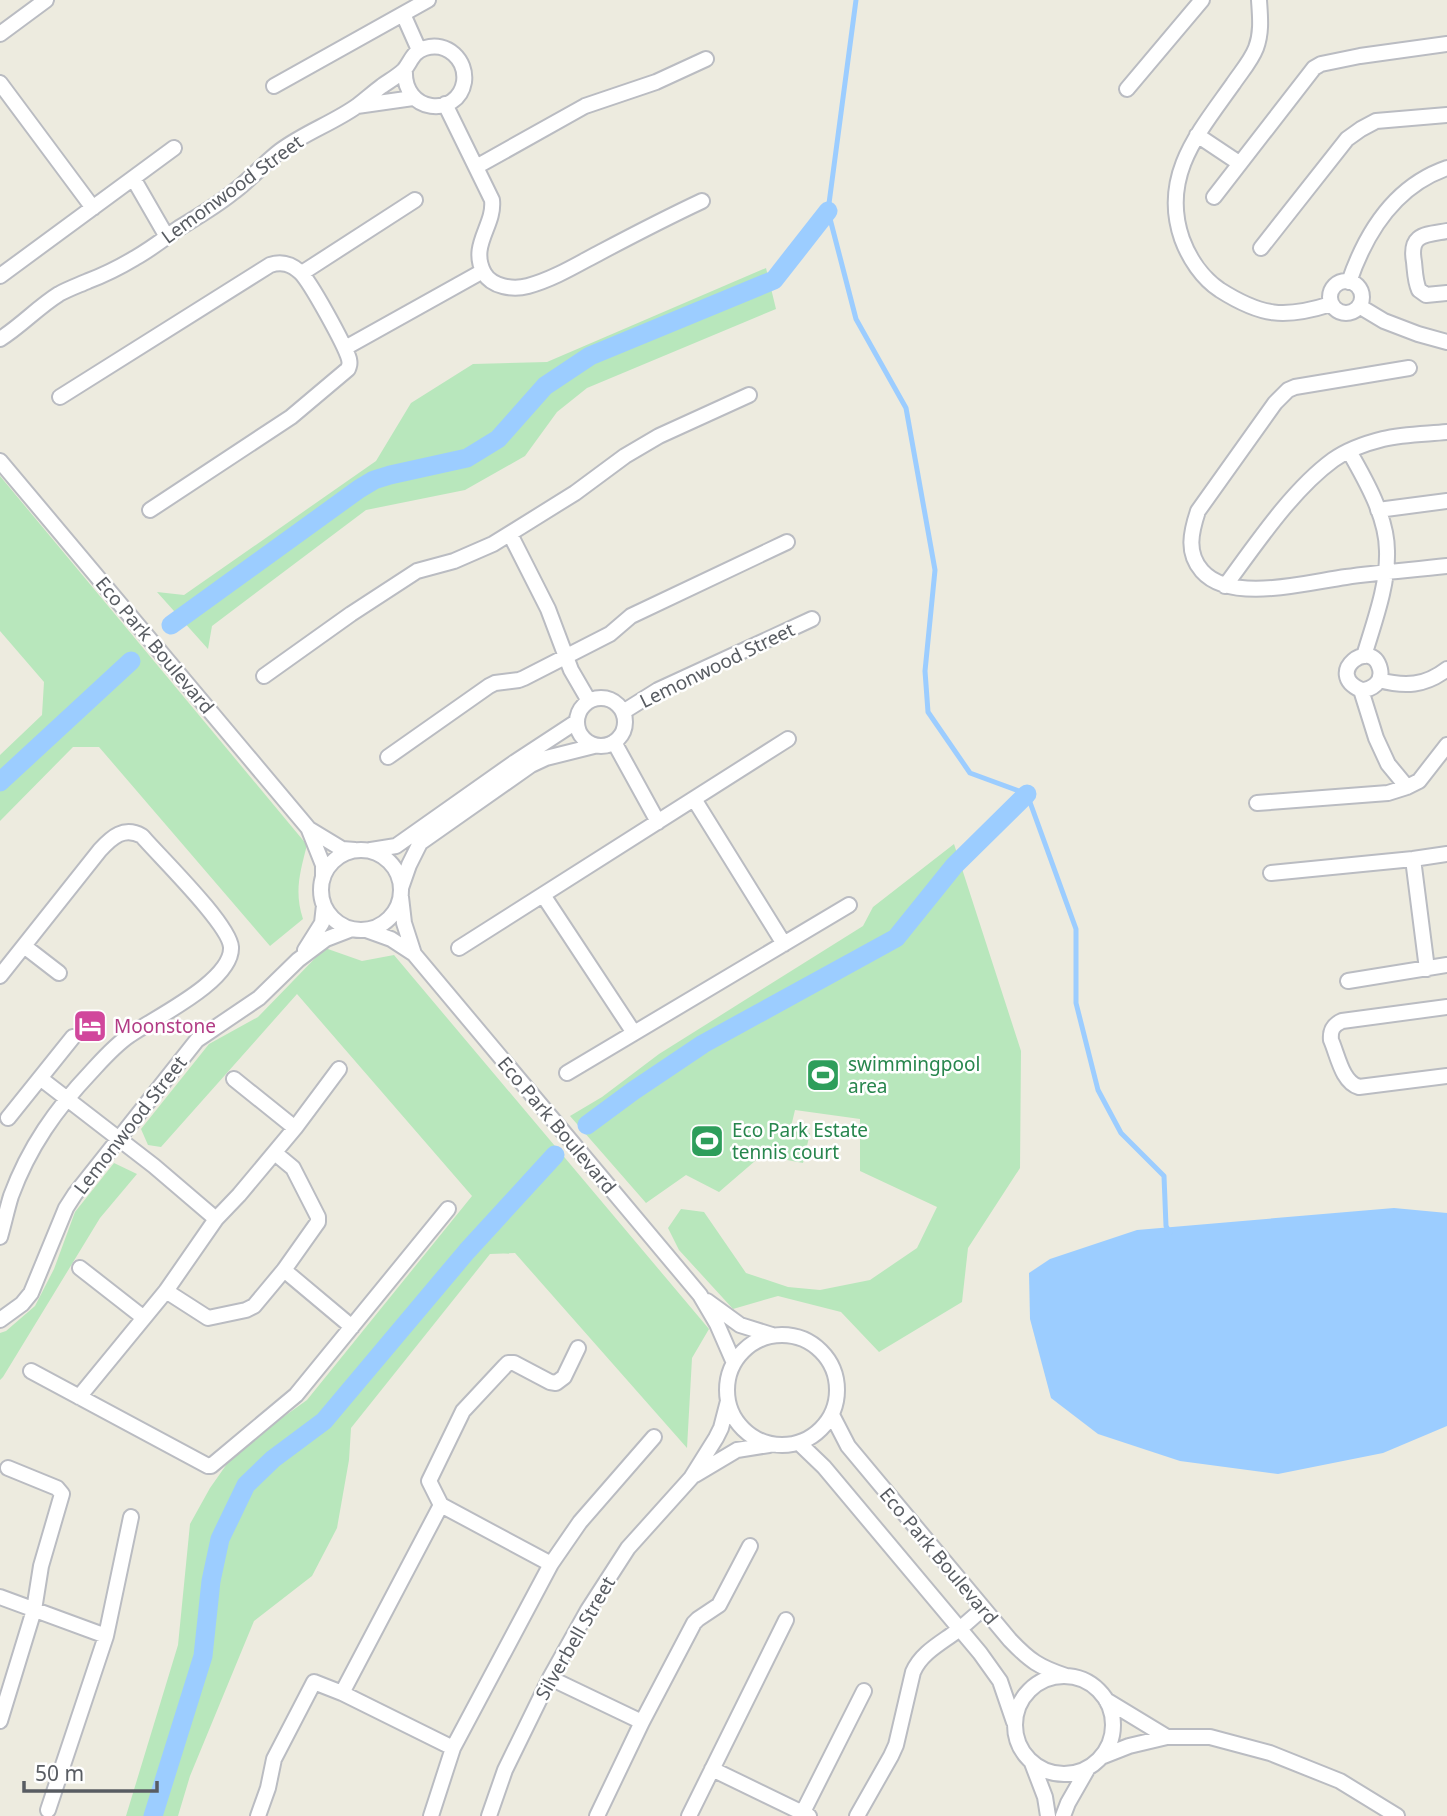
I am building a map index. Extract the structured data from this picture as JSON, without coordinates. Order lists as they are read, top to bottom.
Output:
{
  "streets": {
    "street": ["Lemonwood Street", "Eco Park Boulevard", "Silverbell Street"]
  },
  "crossings": [
    ["Lemonwood Street", "Eco Park Boulevard"],
    ["Eco Park Boulevard", "Silverbell Street"]
  ],
  "places": {
    "hotel": ["Moonstone"],
    "sports": ["swimmingpool area", "Eco Park Estate tennis court"]
  },
  "scale_bar": "50 m"
}
